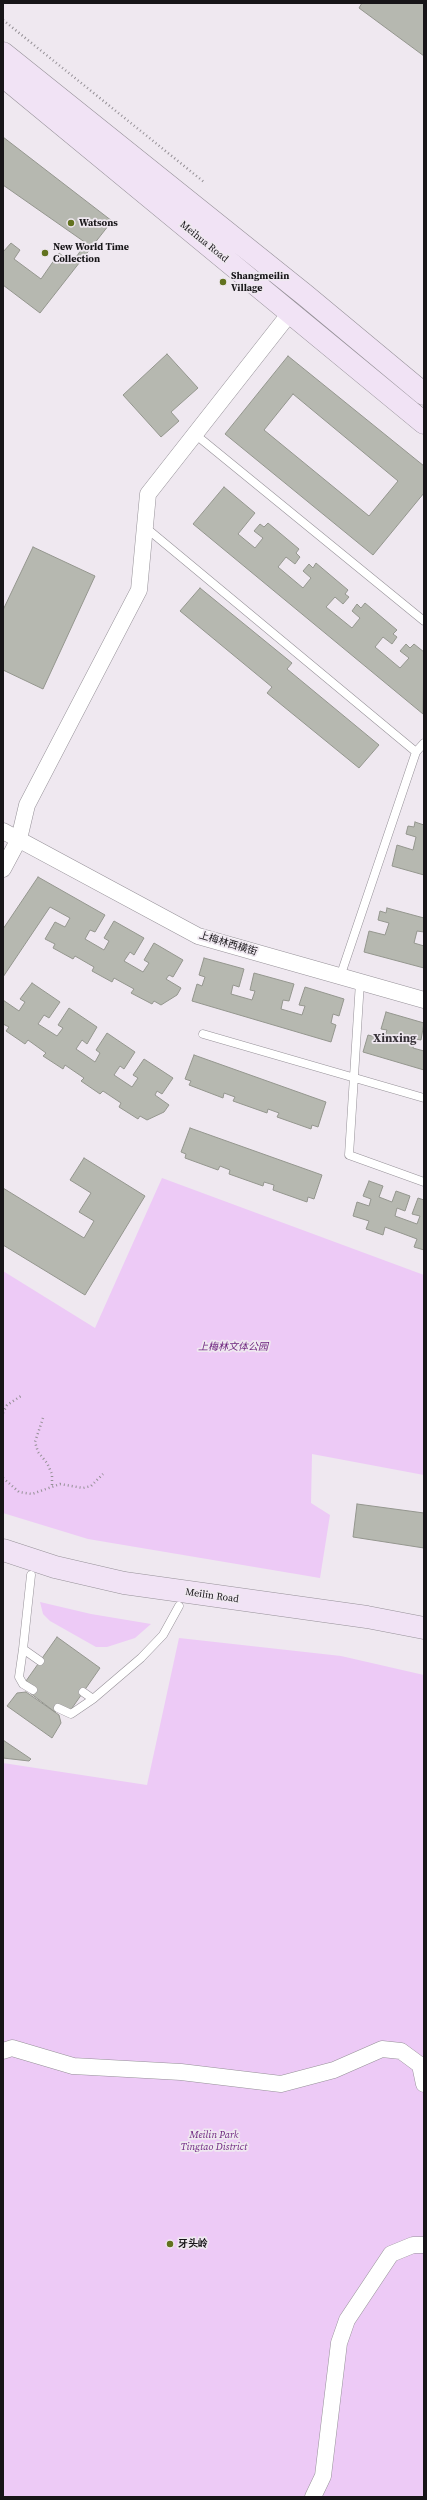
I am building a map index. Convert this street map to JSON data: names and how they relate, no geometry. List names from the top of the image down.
{
  "streets": {
    "main road": ["Meihua Road", "Meilin Road"],
    "street": ["上梅林西横街"]
  },
  "districts": ["Xinxing"],
  "parks": ["上梅林文体公园", "Meilin Park Tingtao District"],
  "places": [
    "Watsons",
    "New World Time Collection",
    "Shangmeilin Village",
    "牙头岭"
  ]
}
